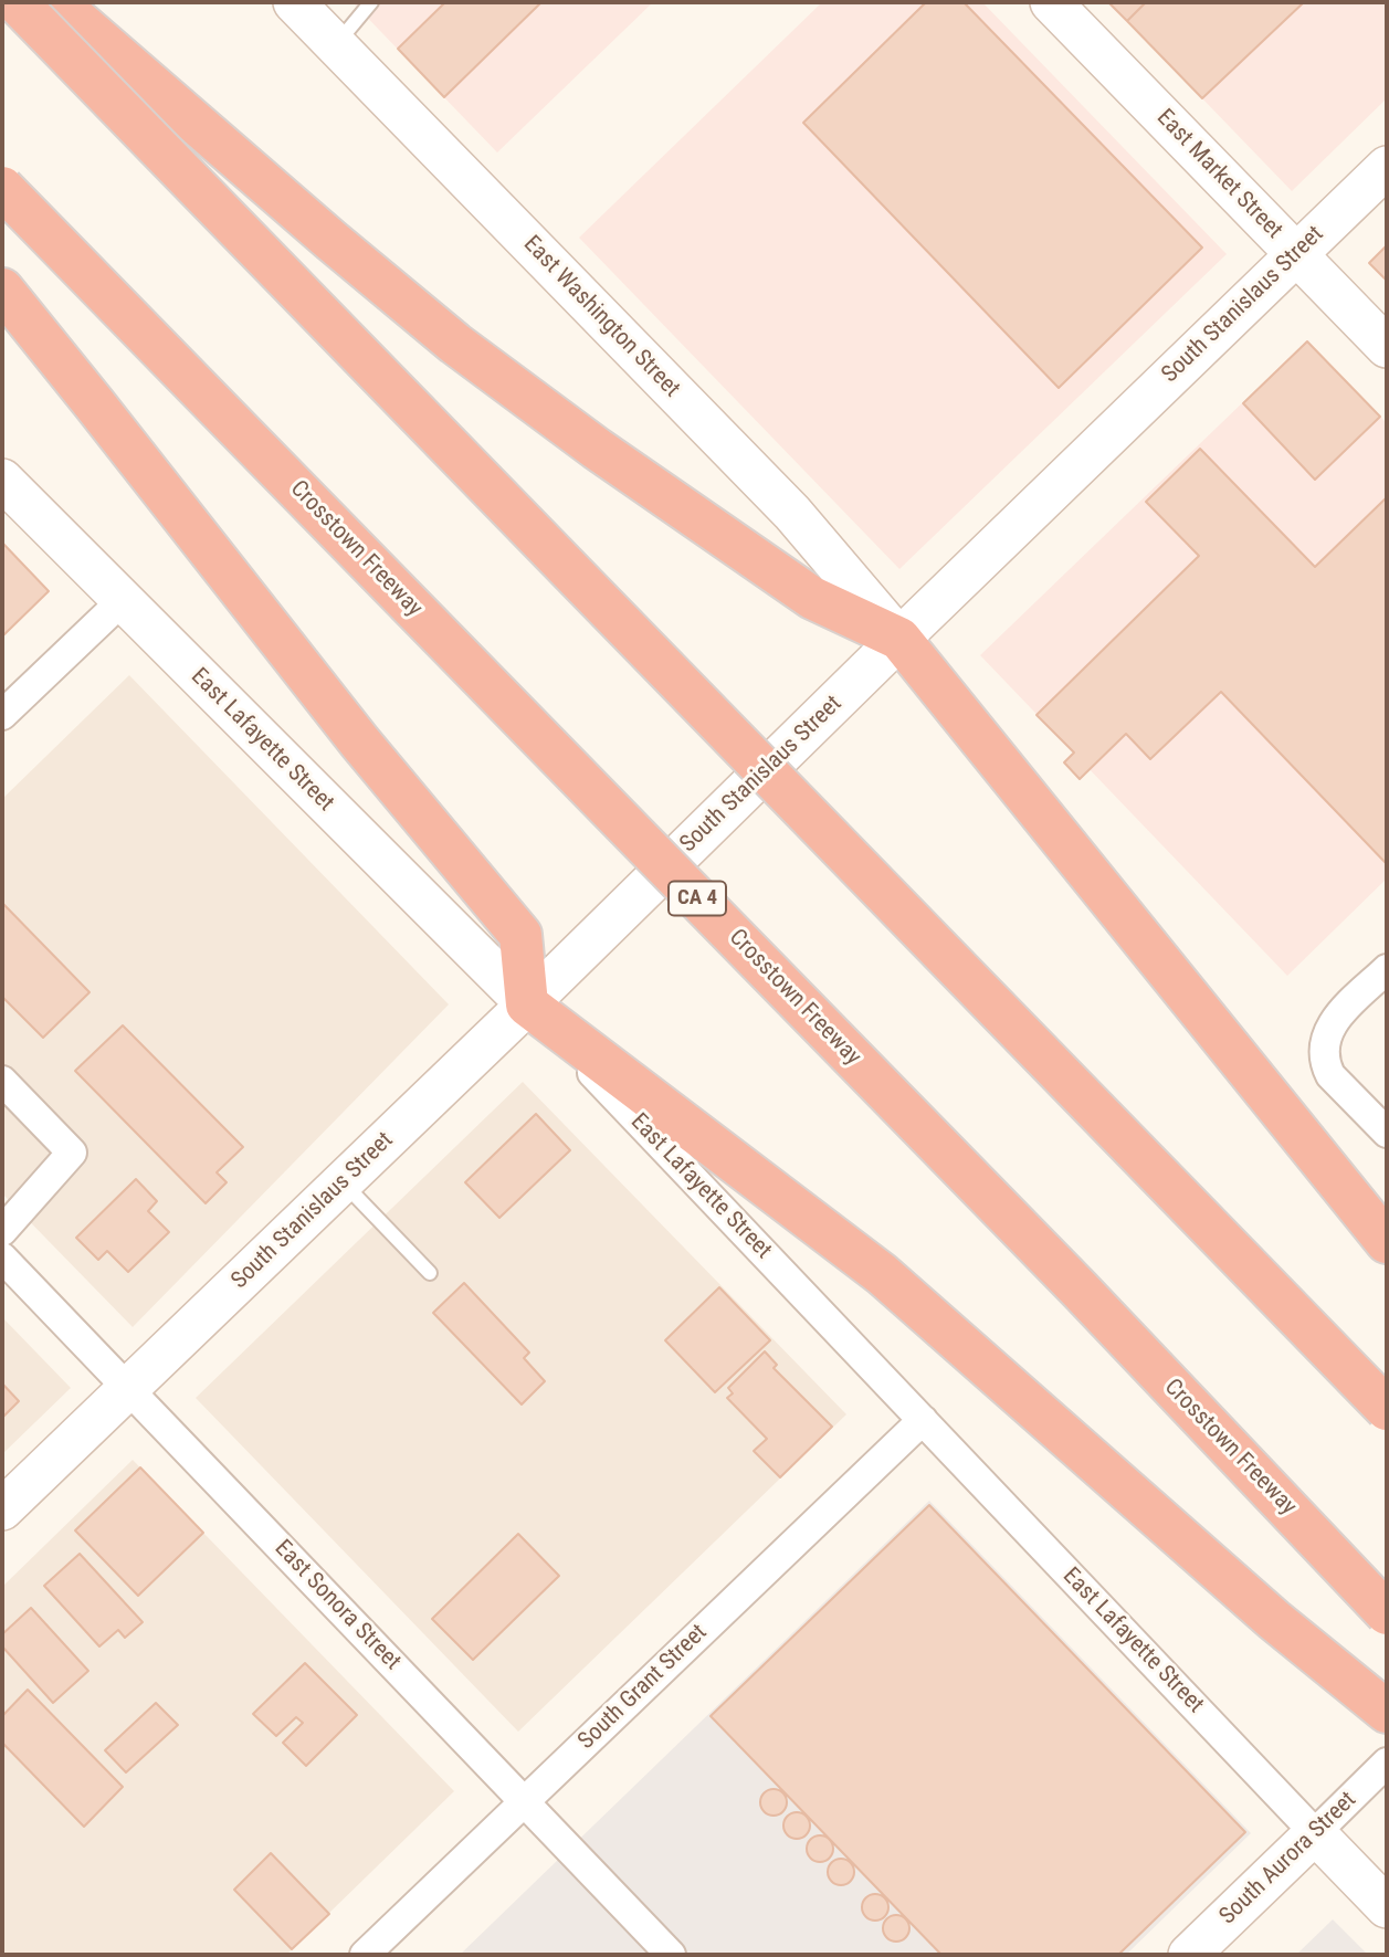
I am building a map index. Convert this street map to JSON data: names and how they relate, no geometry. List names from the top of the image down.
{
  "streets": {
    "highway": ["Crosstown Freeway", "CA 4"],
    "street": [
      "East Market Street",
      "South Stanislaus Street",
      "East Washington Street",
      "East Lafayette Street",
      "East Sonora Street",
      "South Grant Street",
      "South Aurora Street"
    ]
  },
  "crossings": [
    ["East Market Street", "South Stanislaus Street"],
    ["South Stanislaus Street", "East Washington Street"],
    ["South Stanislaus Street", "East Lafayette Street"],
    ["South Stanislaus Street", "East Sonora Street"],
    ["East Lafayette Street", "South Grant Street"],
    ["East Lafayette Street", "South Aurora Street"],
    ["East Sonora Street", "South Grant Street"]
  ]
}
